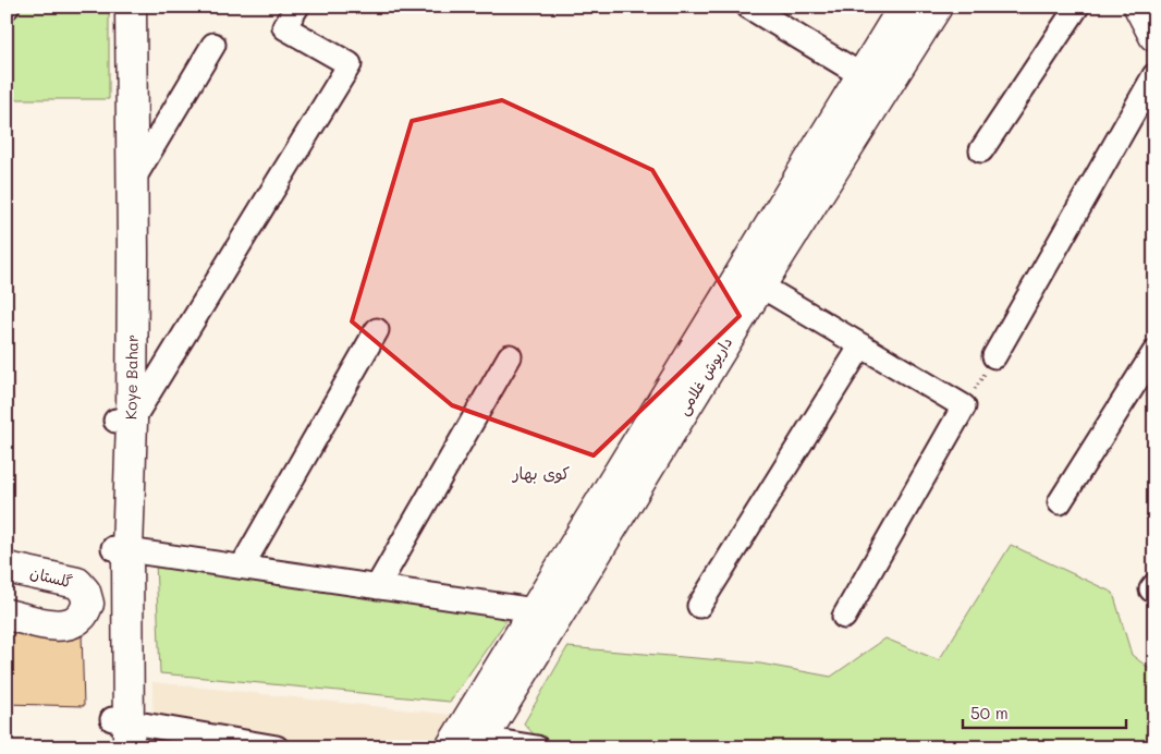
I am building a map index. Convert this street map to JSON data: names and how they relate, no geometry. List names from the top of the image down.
{
  "streets": {
    "street": ["داریوش غلامی", "Koye Bahar", "گلستان"]
  },
  "districts": ["کوی بهار"],
  "scale_bar": "50 m"
}
